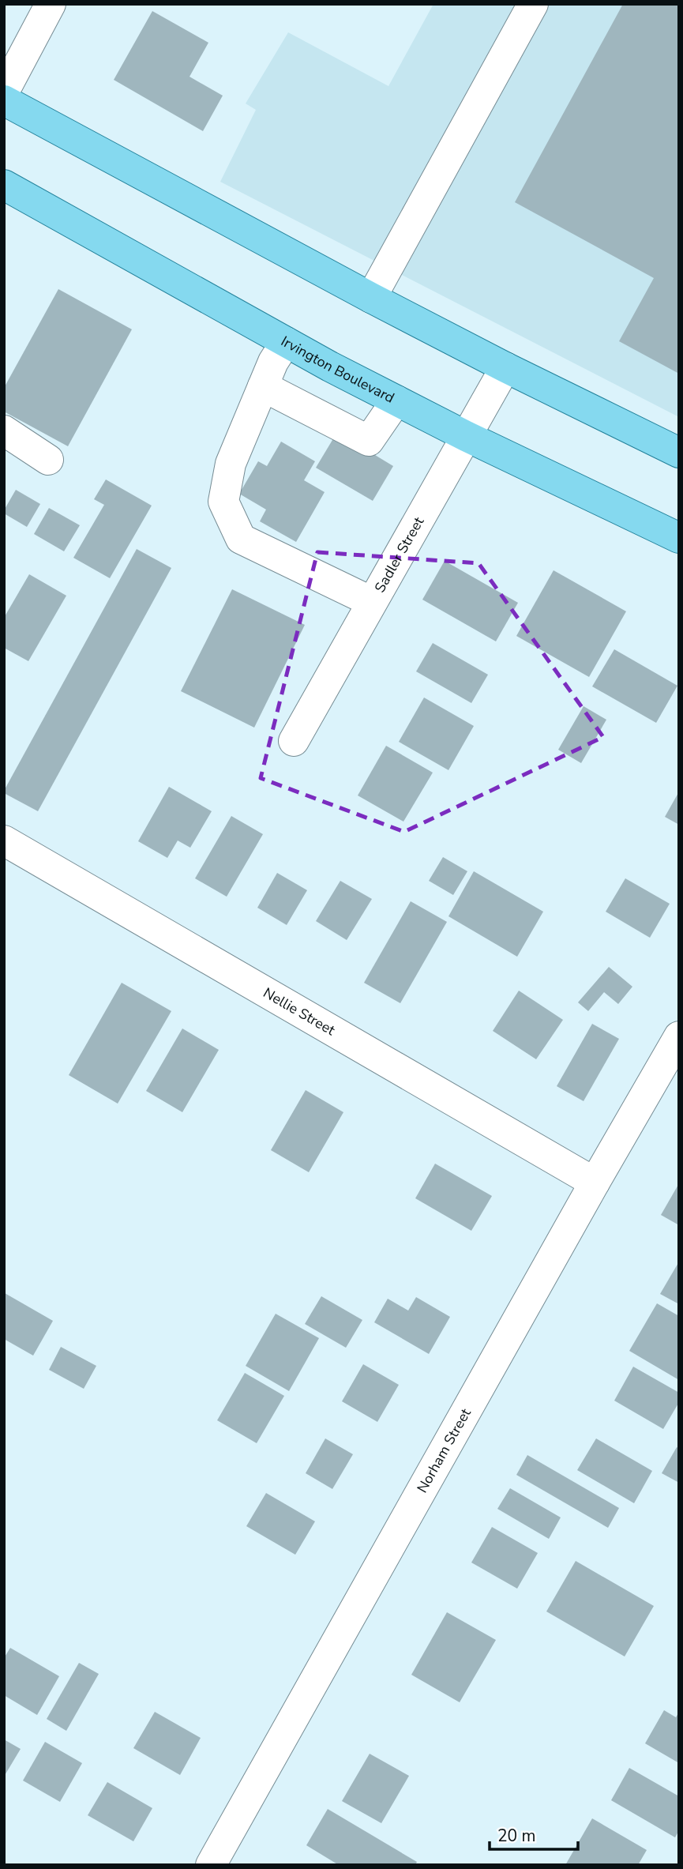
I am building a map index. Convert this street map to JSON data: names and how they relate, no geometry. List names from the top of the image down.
{
  "streets": {
    "main road": ["Irvington Boulevard"],
    "street": ["Sadler Street", "Nellie Street", "Norham Street"]
  },
  "crossings": [
    ["Irvington Boulevard", "Sadler Street"],
    ["Nellie Street", "Norham Street"]
  ],
  "scale_bar": "20 m"
}
